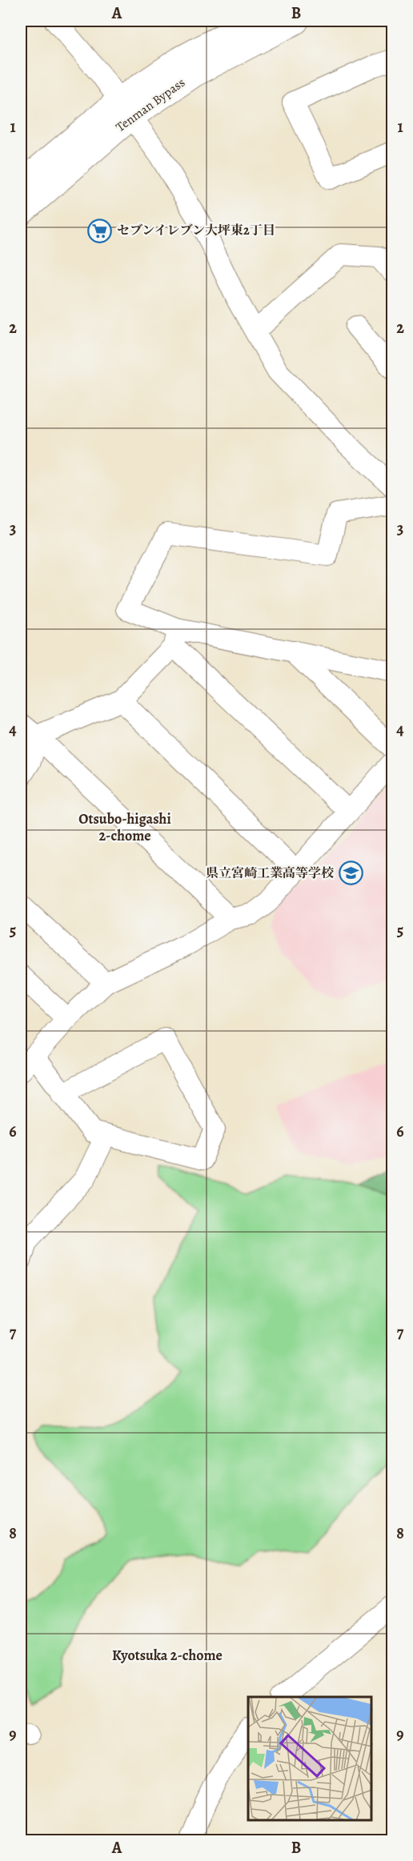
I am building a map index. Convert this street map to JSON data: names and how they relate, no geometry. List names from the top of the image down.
{
  "streets": {
    "highway": ["Tenman Bypass"]
  },
  "districts": ["Otsubo-higashi 2-chome", "Kyotsuka 2-chome"],
  "places": {
    "supermarket": ["セブンイレブン大坪東2丁目"],
    "school or university": ["県立宮崎工業高等学校"]
  },
  "grid": {
    "columns": ["A", "B"],
    "rows": [
      "1",
      "2",
      "3",
      "4",
      "5",
      "6",
      "7",
      "8",
      "9"
    ]
  }
}
